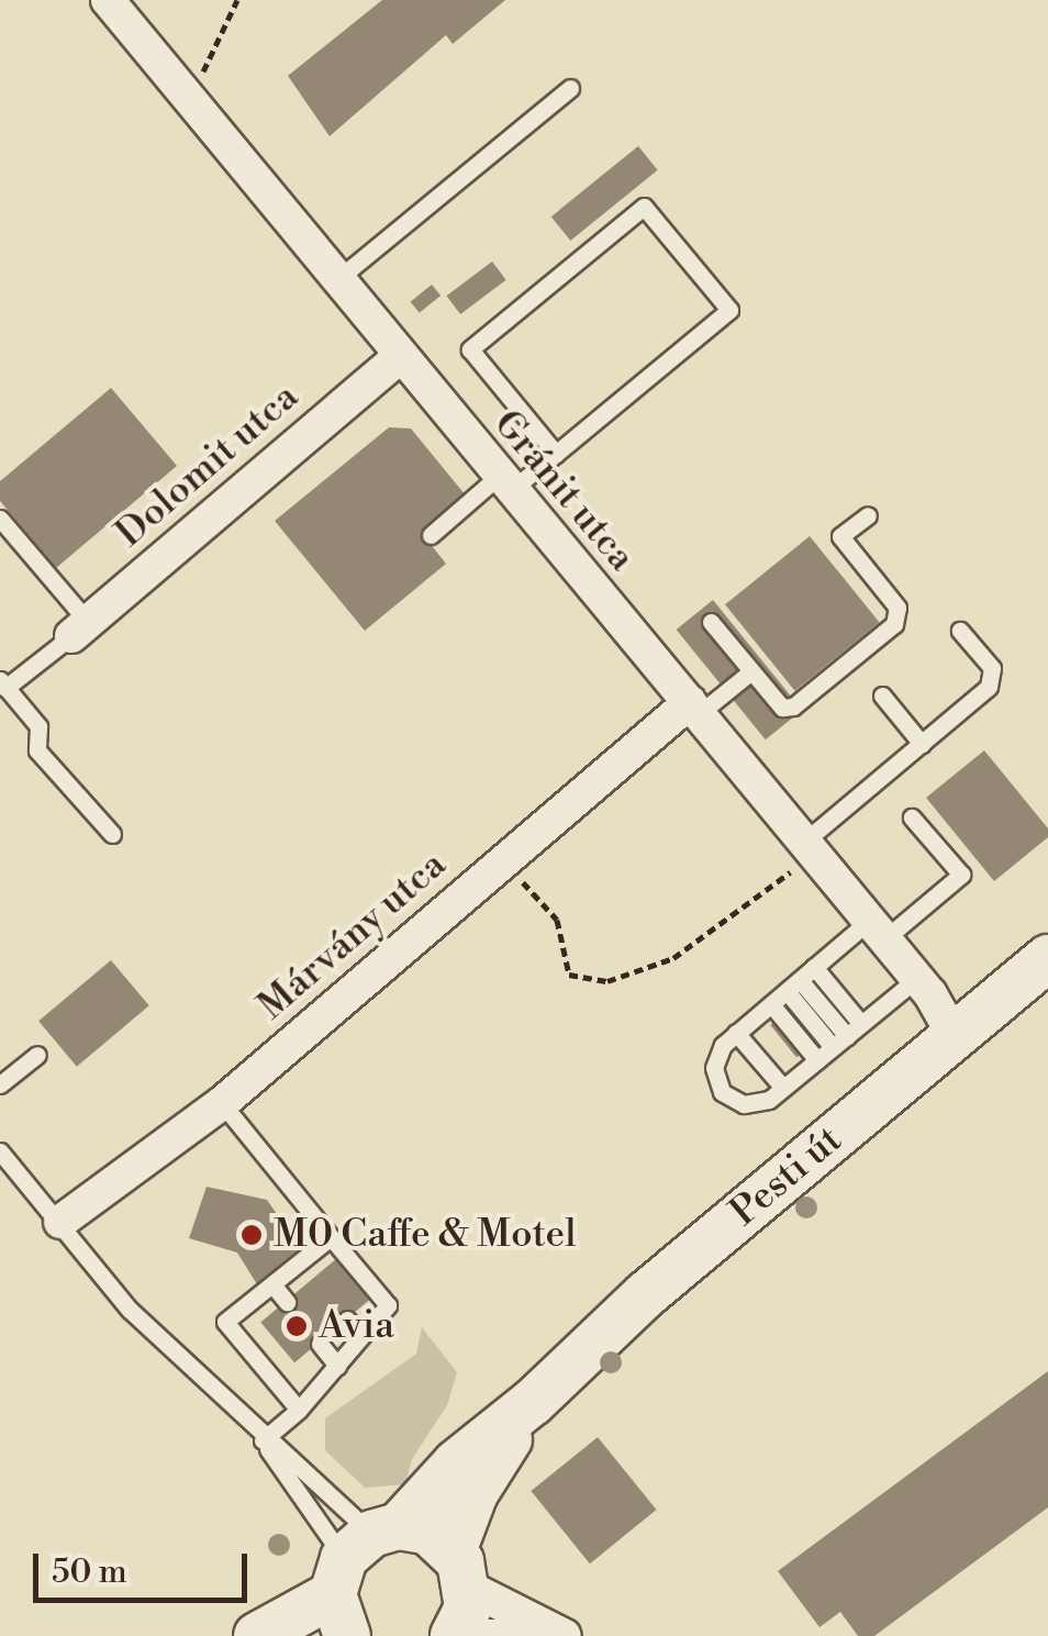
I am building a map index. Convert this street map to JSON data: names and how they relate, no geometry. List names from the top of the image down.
{
  "streets": {
    "main road": ["Pesti út"],
    "street": ["Dolomit utca", "Gránit utca", "Márvány utca"]
  },
  "crossings": [
    ["Dolomit utca", "Gránit utca"],
    ["Gránit utca", "Márvány utca"],
    ["Gránit utca", "Pesti út"]
  ],
  "places": ["M0 Caffe & Motel", "Avia"],
  "scale_bar": "50 m"
}
